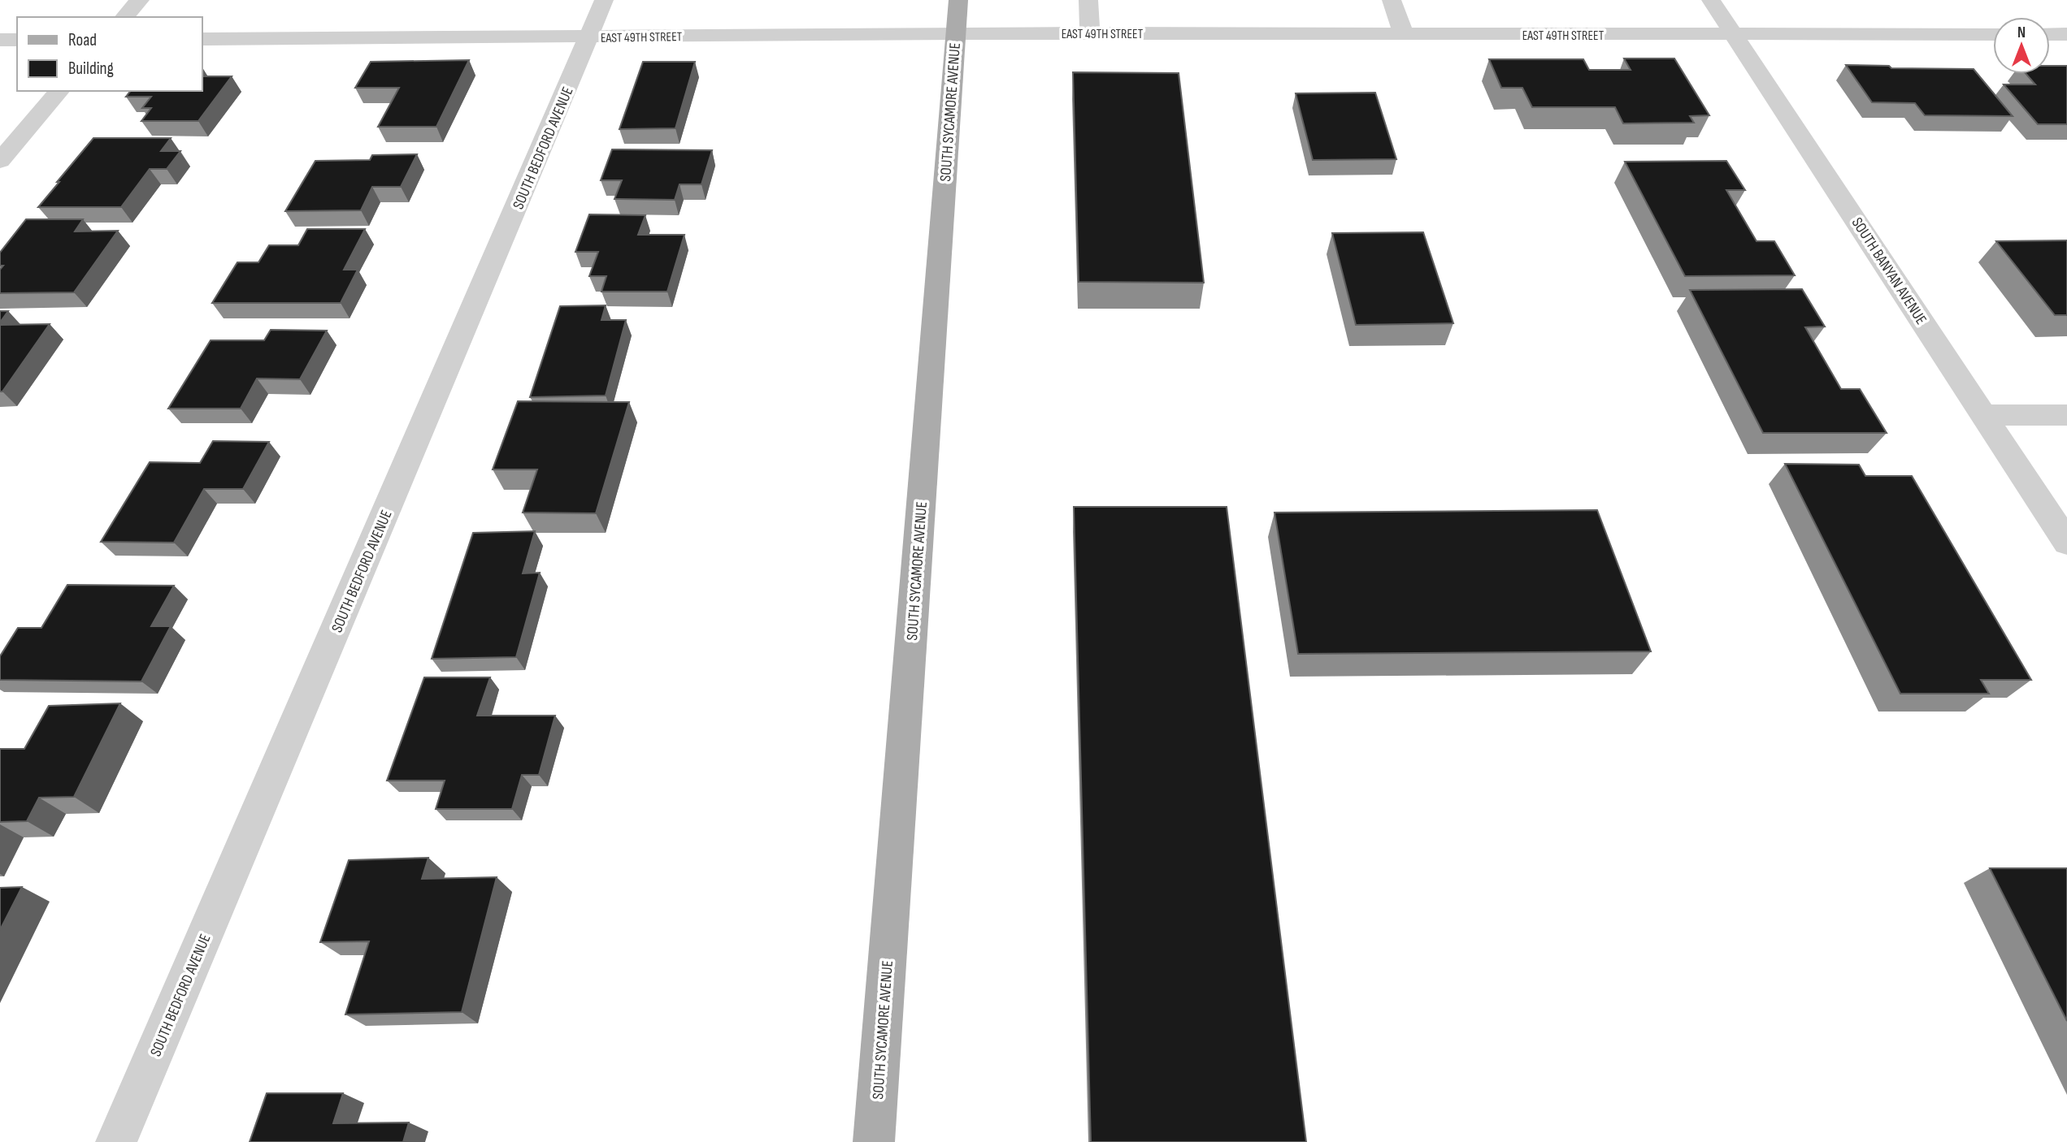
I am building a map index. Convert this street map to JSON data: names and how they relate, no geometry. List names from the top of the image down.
{
  "streets": {
    "main road": ["SOUTH SYCAMORE AVENUE"],
    "street": ["EAST 49TH STREET", "SOUTH BEDFORD AVENUE", "SOUTH BANYAN AVENUE"]
  },
  "crossings": [
    ["EAST 49TH STREET", "SOUTH SYCAMORE AVENUE"],
    ["EAST 49TH STREET", "SOUTH BEDFORD AVENUE"],
    ["EAST 49TH STREET", "SOUTH BANYAN AVENUE"]
  ],
  "legend": ["Road", "Building"],
  "north": "top"
}
